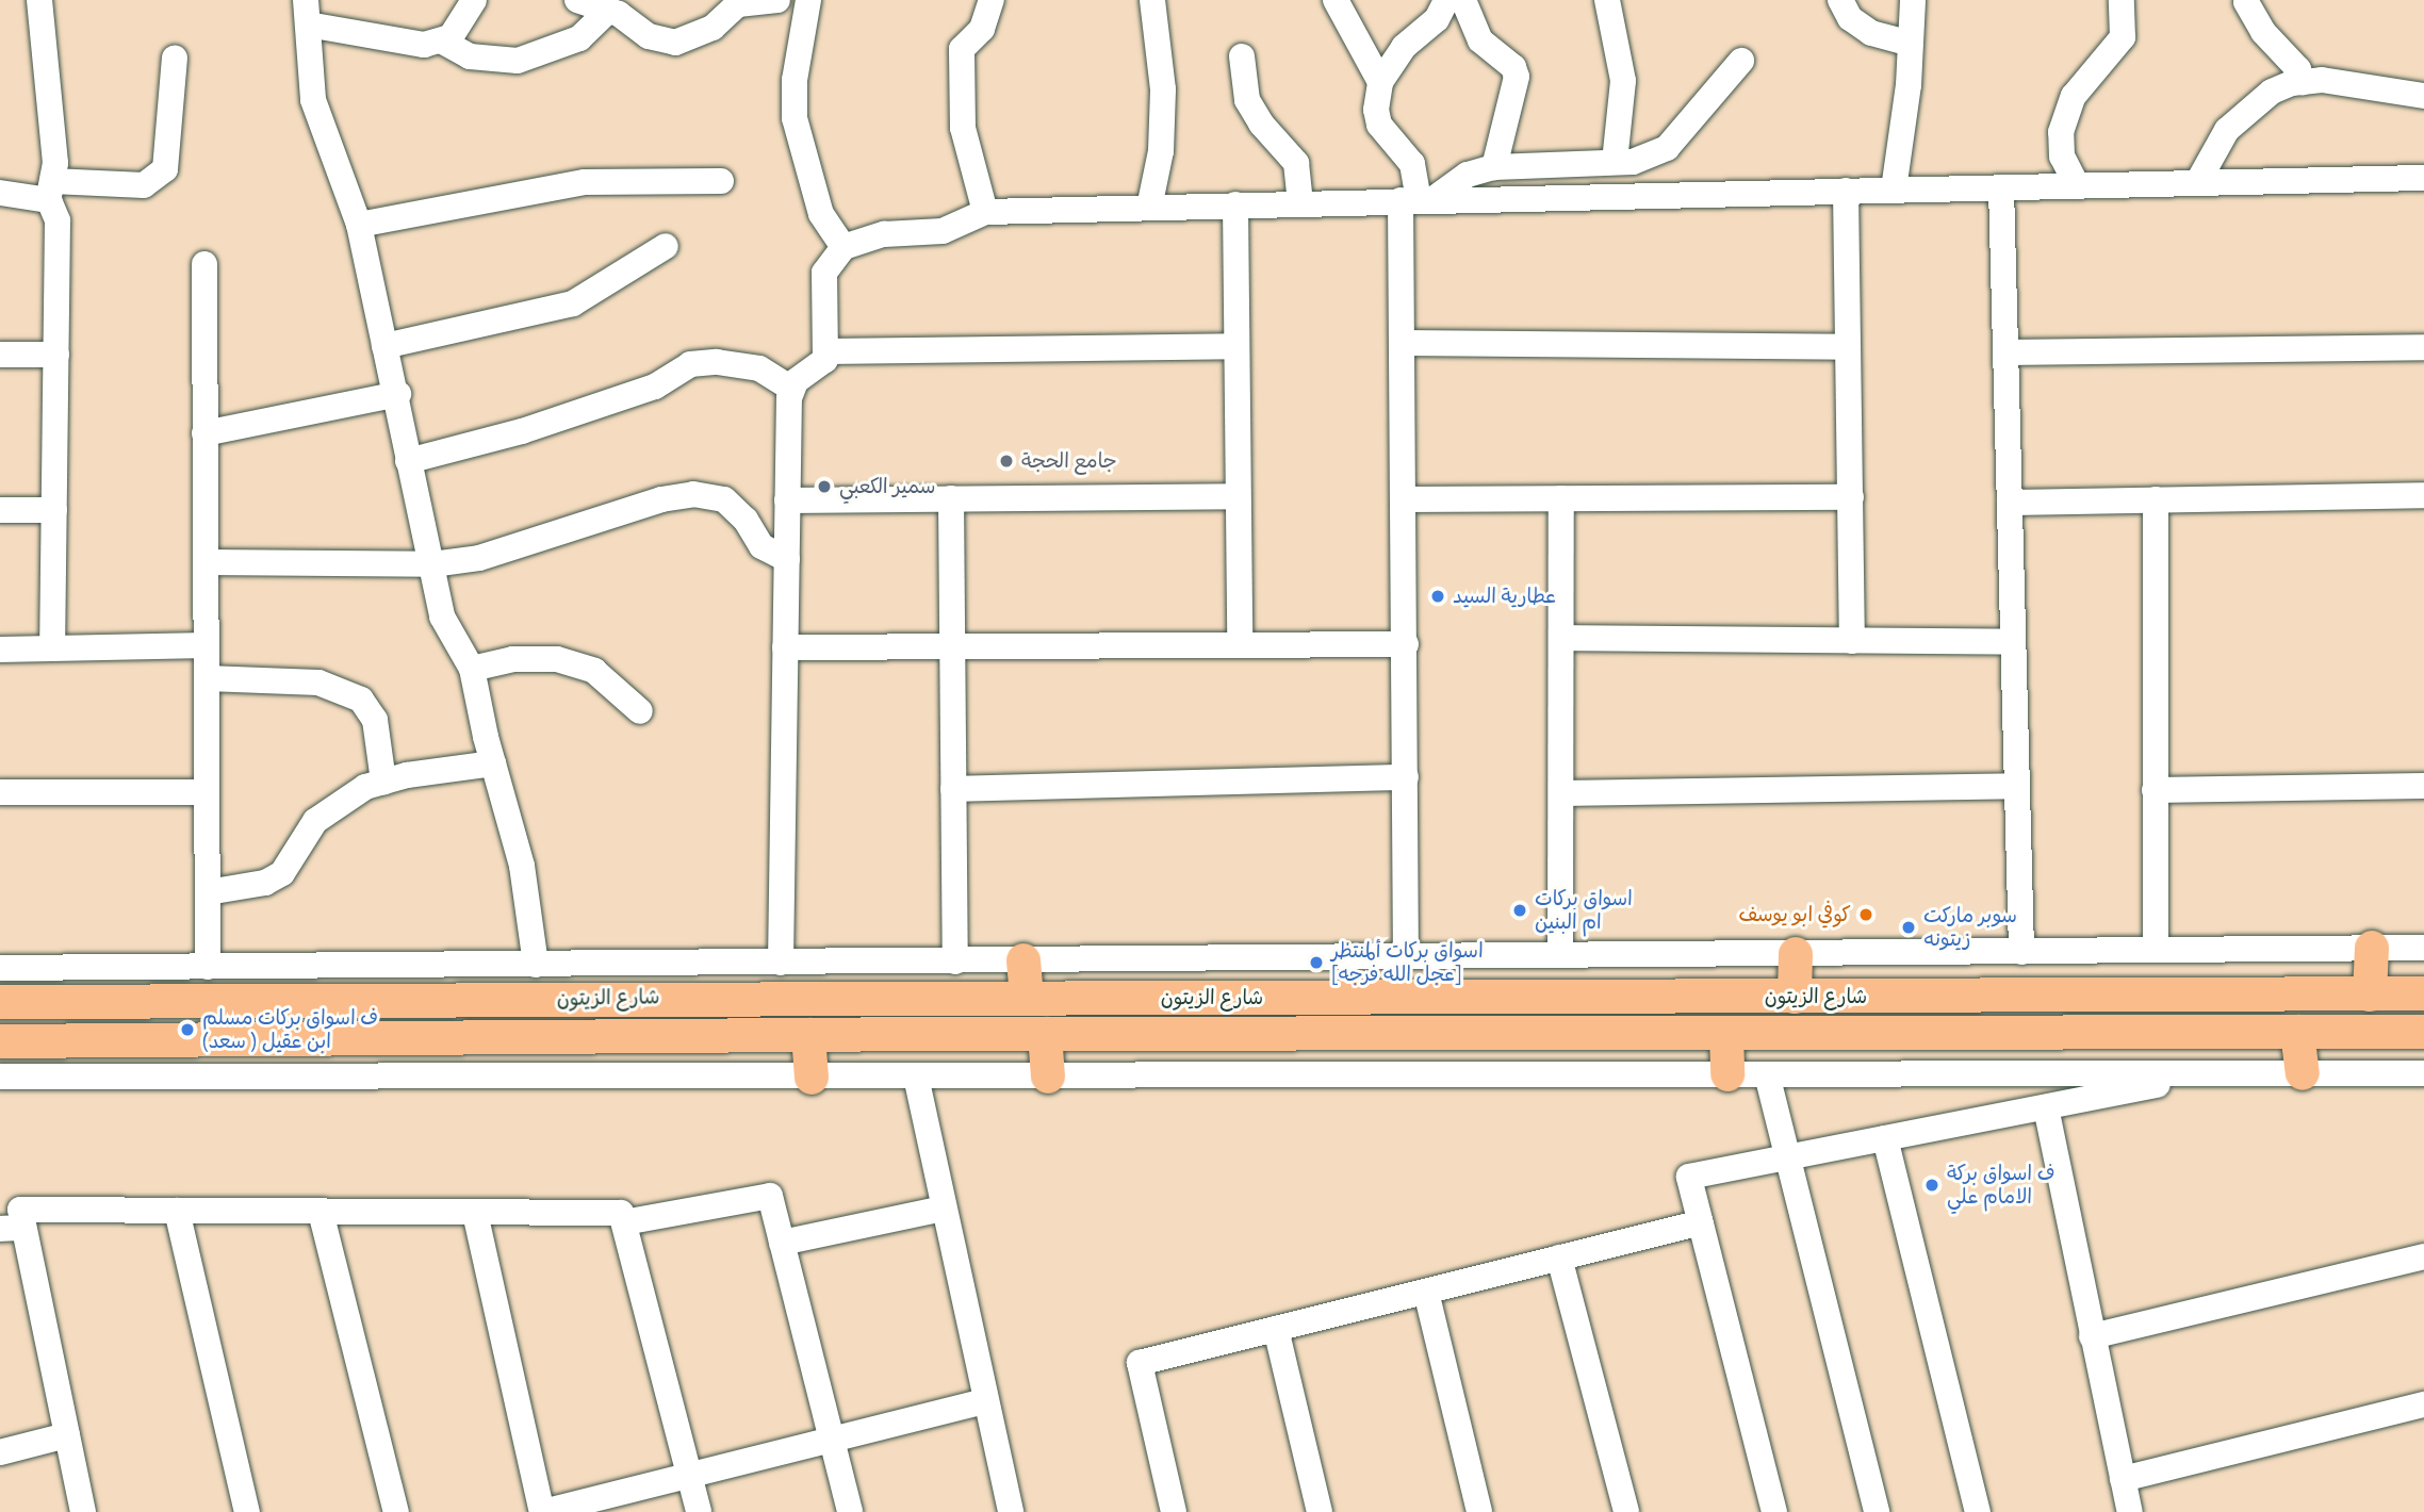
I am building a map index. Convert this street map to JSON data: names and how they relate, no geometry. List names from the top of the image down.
{
  "streets": {
    "main road": ["شارع الزيتون"]
  },
  "places": [
    "جامع الحجة",
    "سمير الكعبي",
    "عطارية السيد",
    "اسواق بركات ام البنين",
    "كوفي ابو يوسف",
    "سوبر ماركت زيتونه",
    "اسواق بركات ألمنتظر [عجل الله فرجه]",
    "ف اسواق بركات مسلم ابن عقيل ( سعد)",
    "ف اسواق بركة الامام علي"
  ]
}
